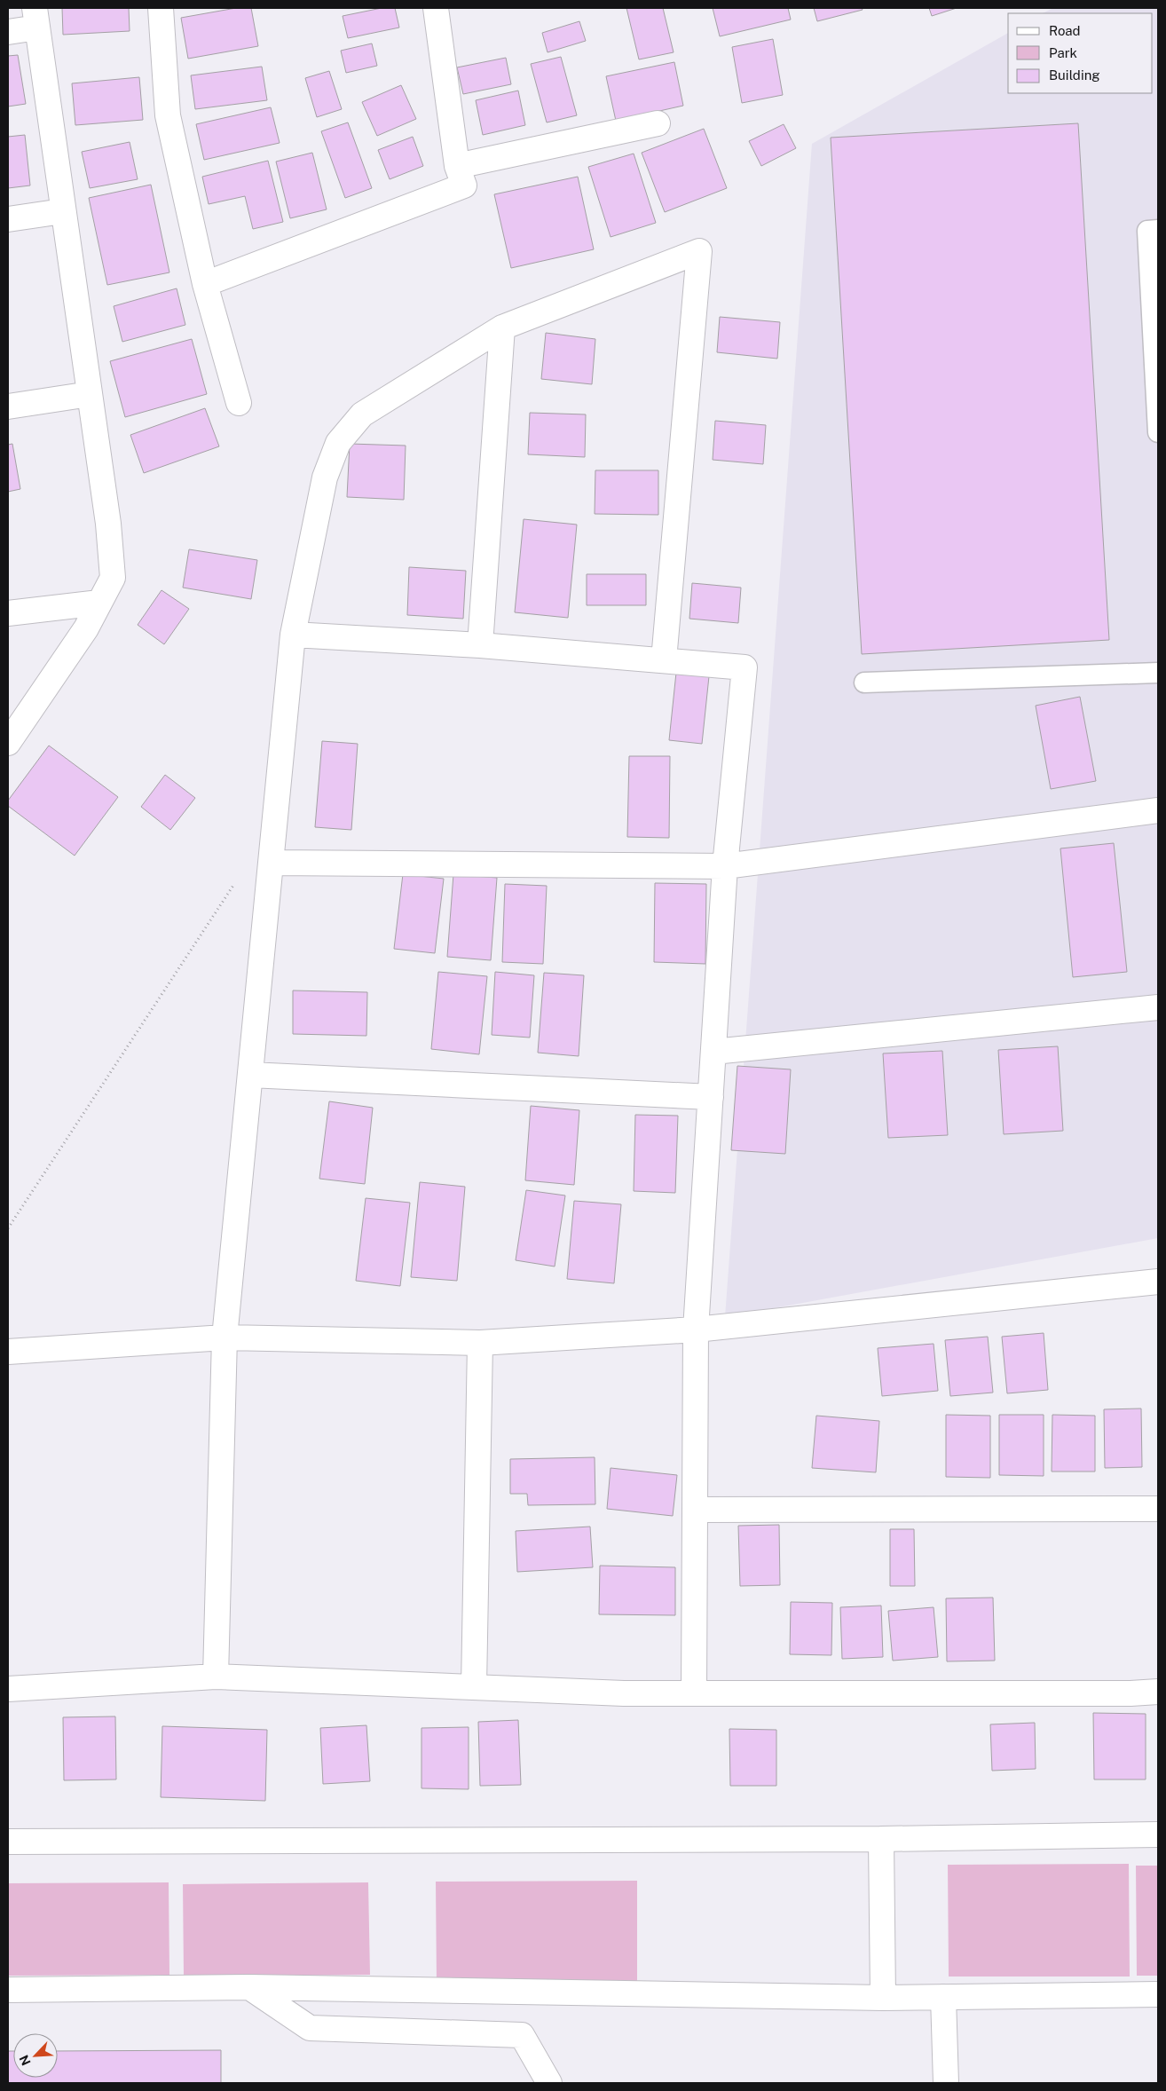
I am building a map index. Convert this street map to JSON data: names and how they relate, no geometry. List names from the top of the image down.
{
  "legend": ["Road", "Park", "Building"],
  "north": "bottom left"
}
